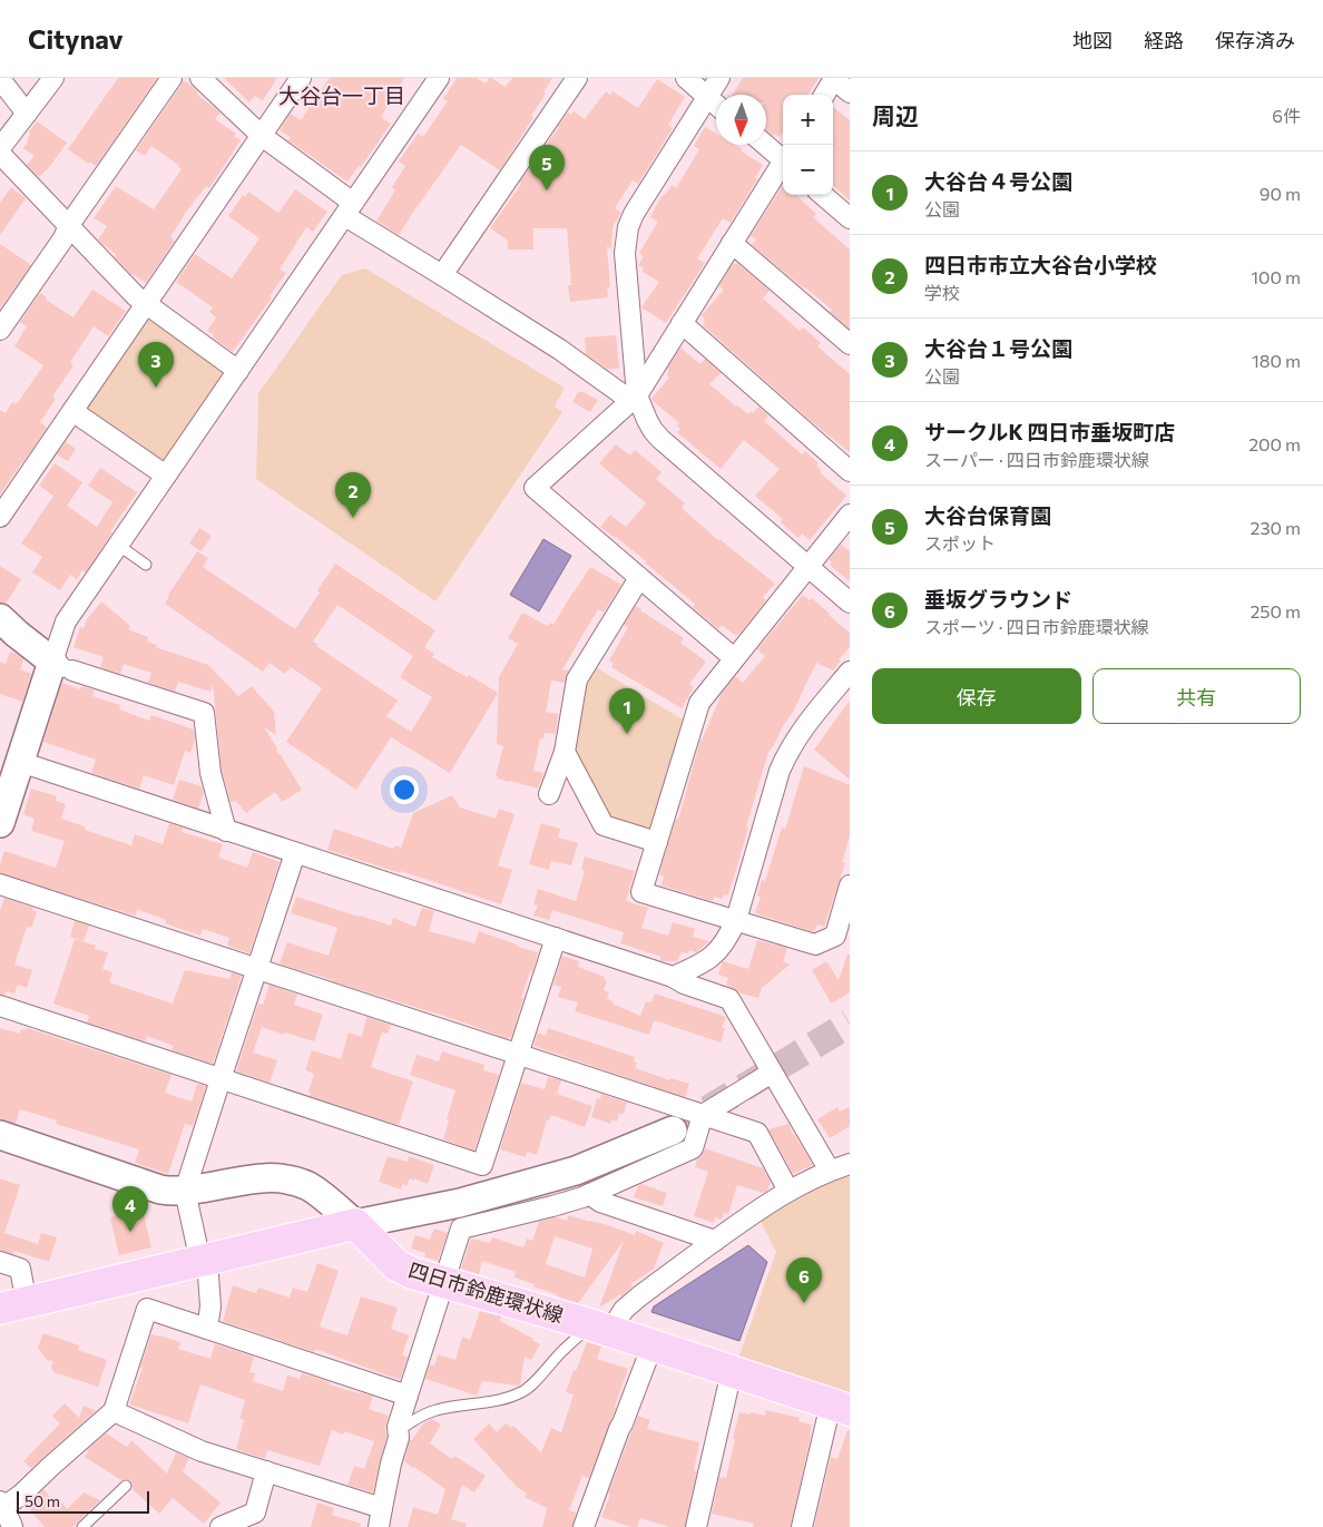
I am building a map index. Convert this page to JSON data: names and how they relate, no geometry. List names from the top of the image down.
{
  "streets": {
    "main road": ["四日市鈴鹿環状線"]
  },
  "districts": ["大谷台一丁目"],
  "scale_bar": "50 m",
  "north": "bottom",
  "page": {
    "header": "Citynav",
    "nav": ["地図", "経路", "保存済み"],
    "heading": ["周辺", "6件"],
    "map_buttons": ["+", "−"],
    "pins": [
      "5",
      "3",
      "2",
      "1",
      "4",
      "6"
    ],
    "list": [
      {
        "mark": "1",
        "name": "大谷台４号公園",
        "note": "公園",
        "value": "90 m"
      },
      {
        "mark": "2",
        "name": "四日市市立大谷台小学校",
        "note": "学校",
        "value": "100 m"
      },
      {
        "mark": "3",
        "name": "大谷台１号公園",
        "note": "公園",
        "value": "180 m"
      },
      {
        "mark": "4",
        "name": "サークルK 四日市垂坂町店",
        "note": "スーパー · 四日市鈴鹿環状線",
        "value": "200 m"
      },
      {
        "mark": "5",
        "name": "大谷台保育園",
        "note": "スポット",
        "value": "230 m"
      },
      {
        "mark": "6",
        "name": "垂坂グラウンド",
        "note": "スポーツ · 四日市鈴鹿環状線",
        "value": "250 m"
      }
    ],
    "buttons": ["保存", "共有"],
    "scale": "50 m"
  }
}
